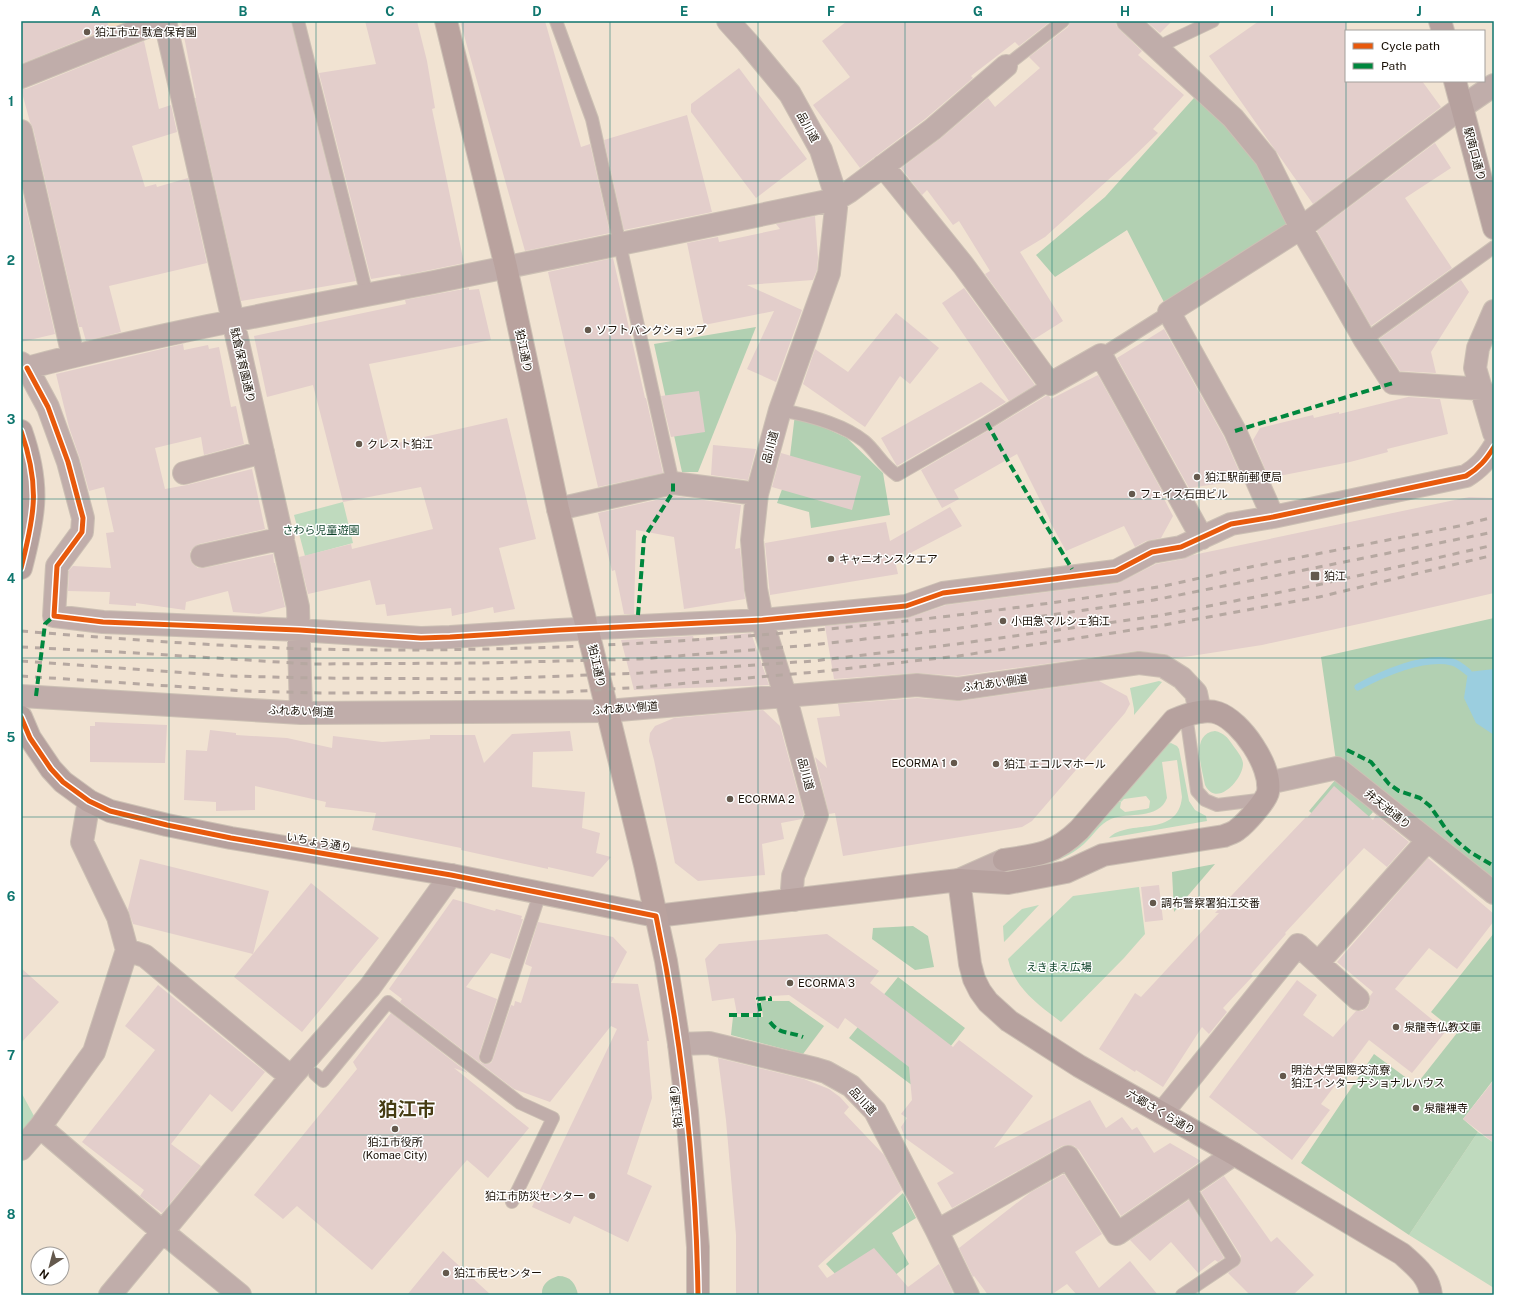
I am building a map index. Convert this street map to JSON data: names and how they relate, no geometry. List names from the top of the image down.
{
  "streets": {
    "main road": ["狛江通り"],
    "street": [
      "品川道",
      "駅南口通り",
      "駄倉保育園通り",
      "ふれあい側道",
      "弁天池通り",
      "いちょう通り",
      "六郷さくら通り"
    ]
  },
  "crossings": [
    ["品川道", "狛江通り"],
    ["品川道", "ふれあい側道"],
    ["品川道", "いちょう通り"],
    ["狛江通り", "ふれあい側道"],
    ["狛江通り", "いちょう通り"],
    ["駄倉保育園通り", "ふれあい側道"],
    ["弁天池通り", "いちょう通り"],
    ["いちょう通り", "六郷さくら通り"]
  ],
  "districts": ["狛江市"],
  "parks": ["さわら児童遊園", "えきまえ広場"],
  "places": {
    "other": [
      "狛江市立 駄倉保育園",
      "ソフトバンクショップ",
      "クレスト狛江",
      "狛江駅前郵便局",
      "フェイス石田ビル",
      "キャニオンスクエア",
      "小田急マルシェ狛江",
      "ECORMA 1",
      "狛江 エコルマホール",
      "ECORMA 2",
      "調布警察署狛江交番",
      "ECORMA 3",
      "泉龍寺仏教文庫",
      "明治大学国際交流寮 狛江インターナショナルハウス",
      "泉龍禅寺",
      "狛江市役所 (Komae City)",
      "狛江市防災センター",
      "狛江市民センター"
    ],
    "transit": ["狛江"]
  },
  "legend": ["Cycle path", "Path"],
  "north": "bottom left",
  "grid": {
    "columns": [
      "A",
      "B",
      "C",
      "D",
      "E",
      "F",
      "G",
      "H",
      "I",
      "J"
    ],
    "rows": [
      "1",
      "2",
      "3",
      "4",
      "5",
      "6",
      "7",
      "8"
    ]
  }
}
